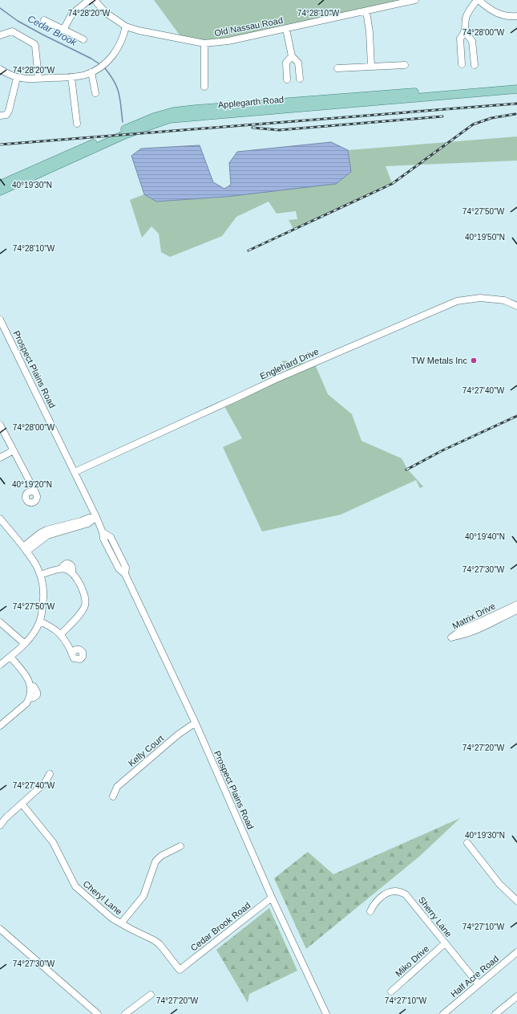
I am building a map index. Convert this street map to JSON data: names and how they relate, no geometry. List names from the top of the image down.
{
  "streets": {
    "main road": ["Applegarth Road"],
    "street": [
      "Old Nassau Road",
      "Englehard Drive",
      "Prospect Plains Road",
      "Matrix Drive",
      "Kelly Court",
      "Cheryl Lane",
      "Sherry Lane",
      "Cedar Brook Road",
      "Miko Drive",
      "Half Acre Road"
    ]
  },
  "crossings": [
    ["Englehard Drive", "Prospect Plains Road"],
    ["Prospect Plains Road", "Kelly Court"],
    ["Prospect Plains Road", "Cedar Brook Road"],
    ["Cheryl Lane", "Cedar Brook Road"],
    ["Sherry Lane", "Miko Drive"],
    ["Sherry Lane", "Half Acre Road"]
  ],
  "water": ["Cedar Brook"],
  "places": ["TW Metals Inc"],
  "coordinates": [
    "74°28'20\"W",
    "74°28'10\"W",
    "74°28'00\"W",
    "40°19'30\"N",
    "74°27'50\"W",
    "40°19'50\"N",
    "74°27'40\"W",
    "40°19'20\"N",
    "40°19'40\"N",
    "74°27'30\"W",
    "74°27'20\"W",
    "74°27'10\"W"
  ]
}
